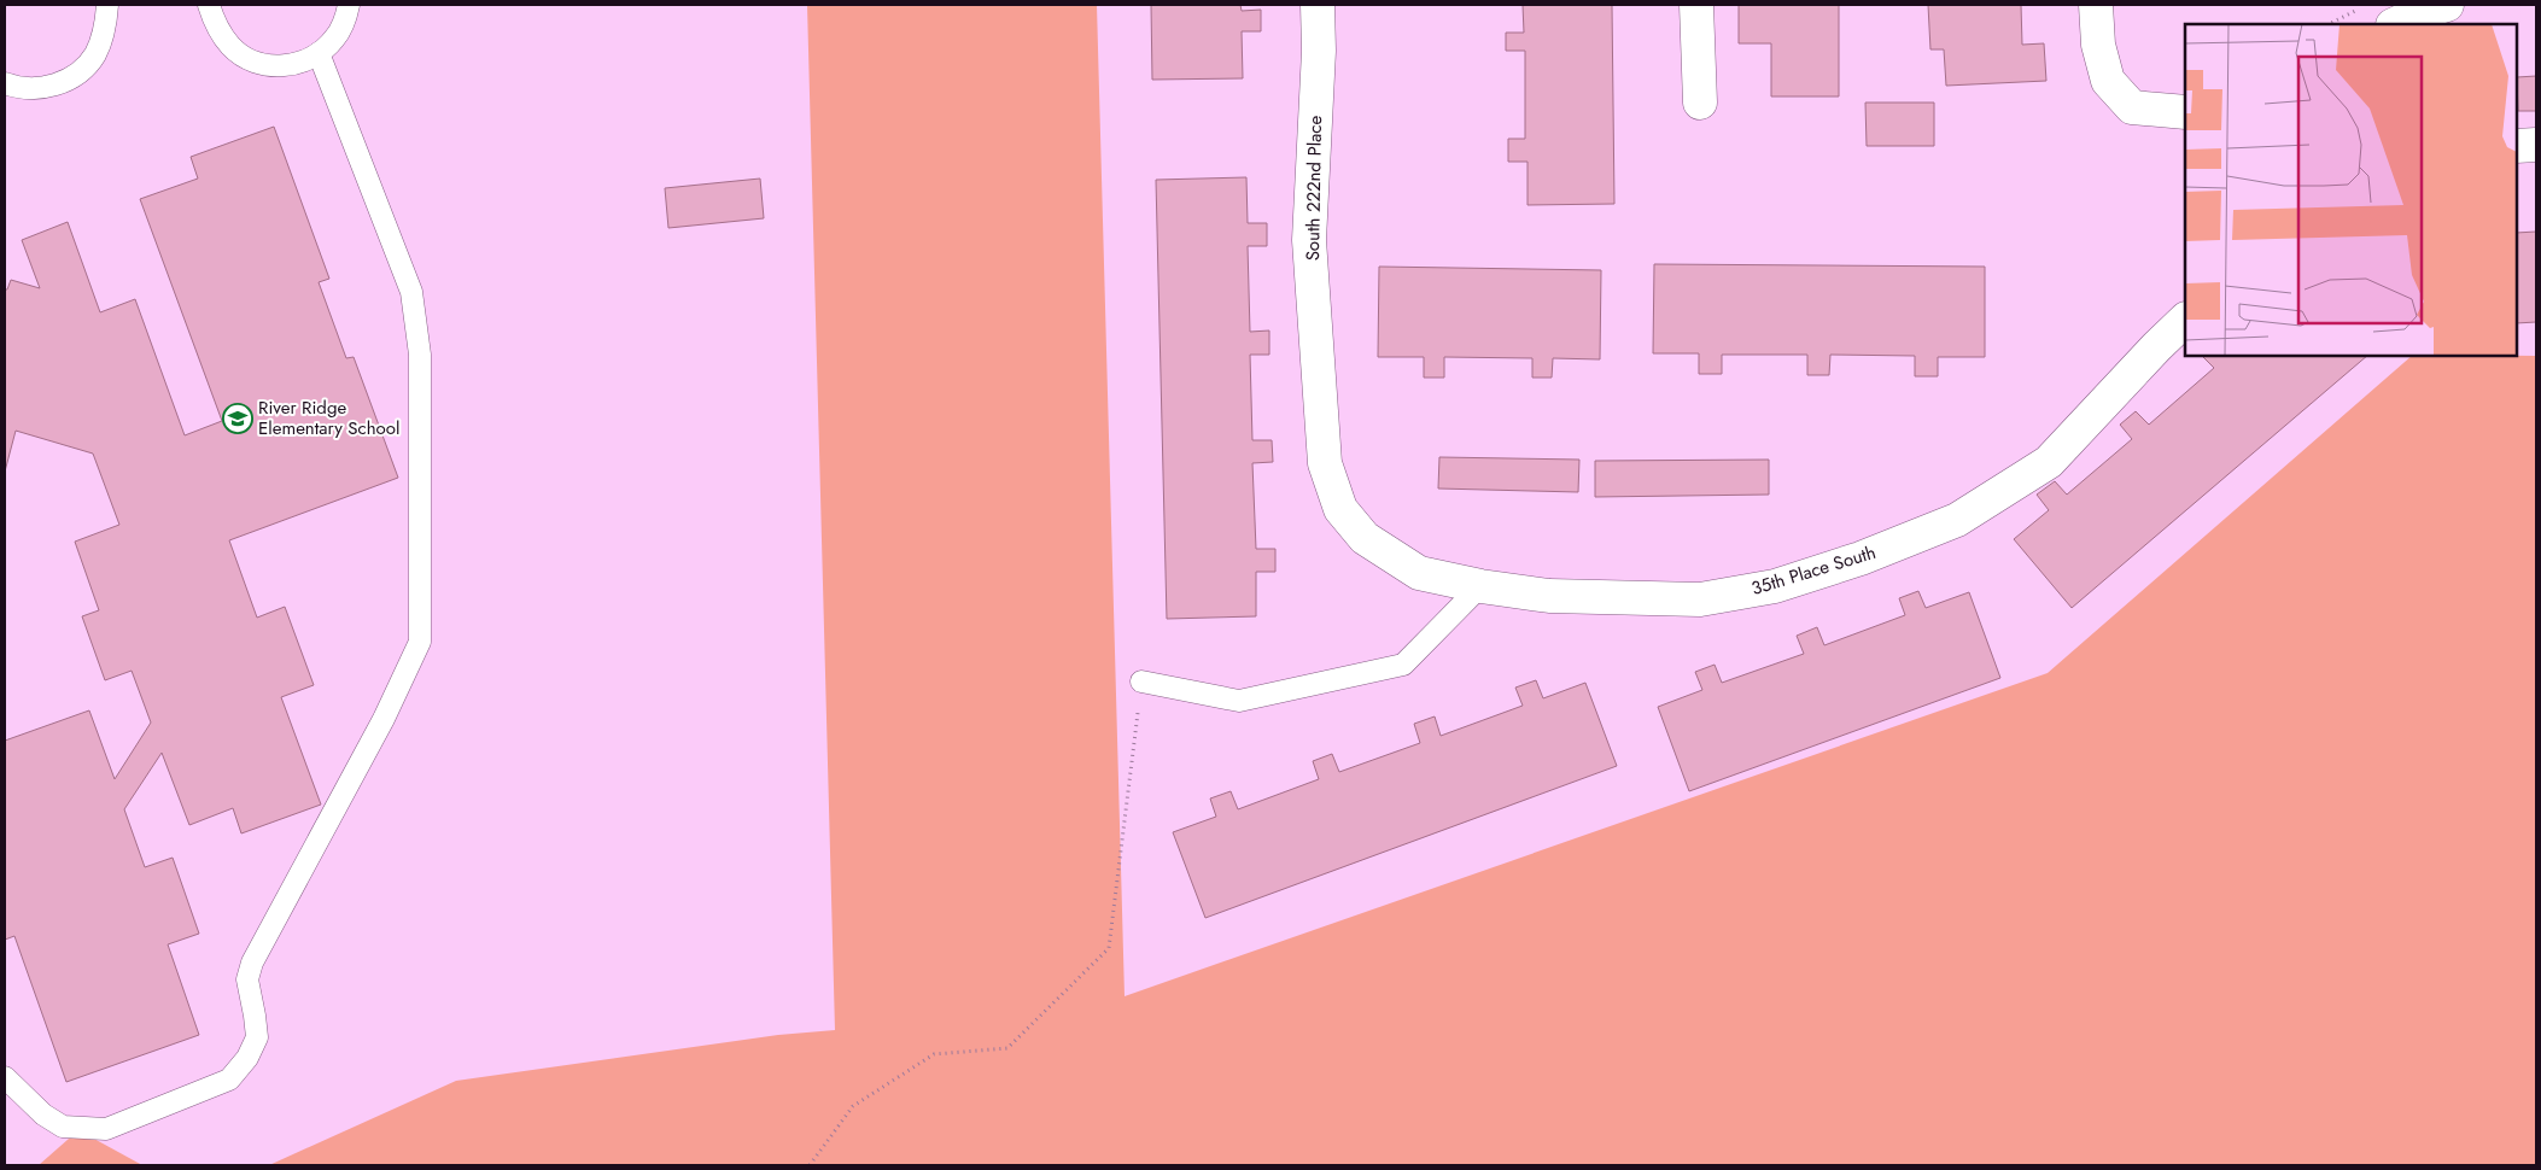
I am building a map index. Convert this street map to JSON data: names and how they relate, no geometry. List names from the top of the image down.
{
  "streets": {
    "street": ["South 222nd Place", "35th Place South"]
  },
  "crossings": [
    ["South 222nd Place", "35th Place South"]
  ],
  "places": {
    "school or university": ["River Ridge Elementary School"]
  }
}
